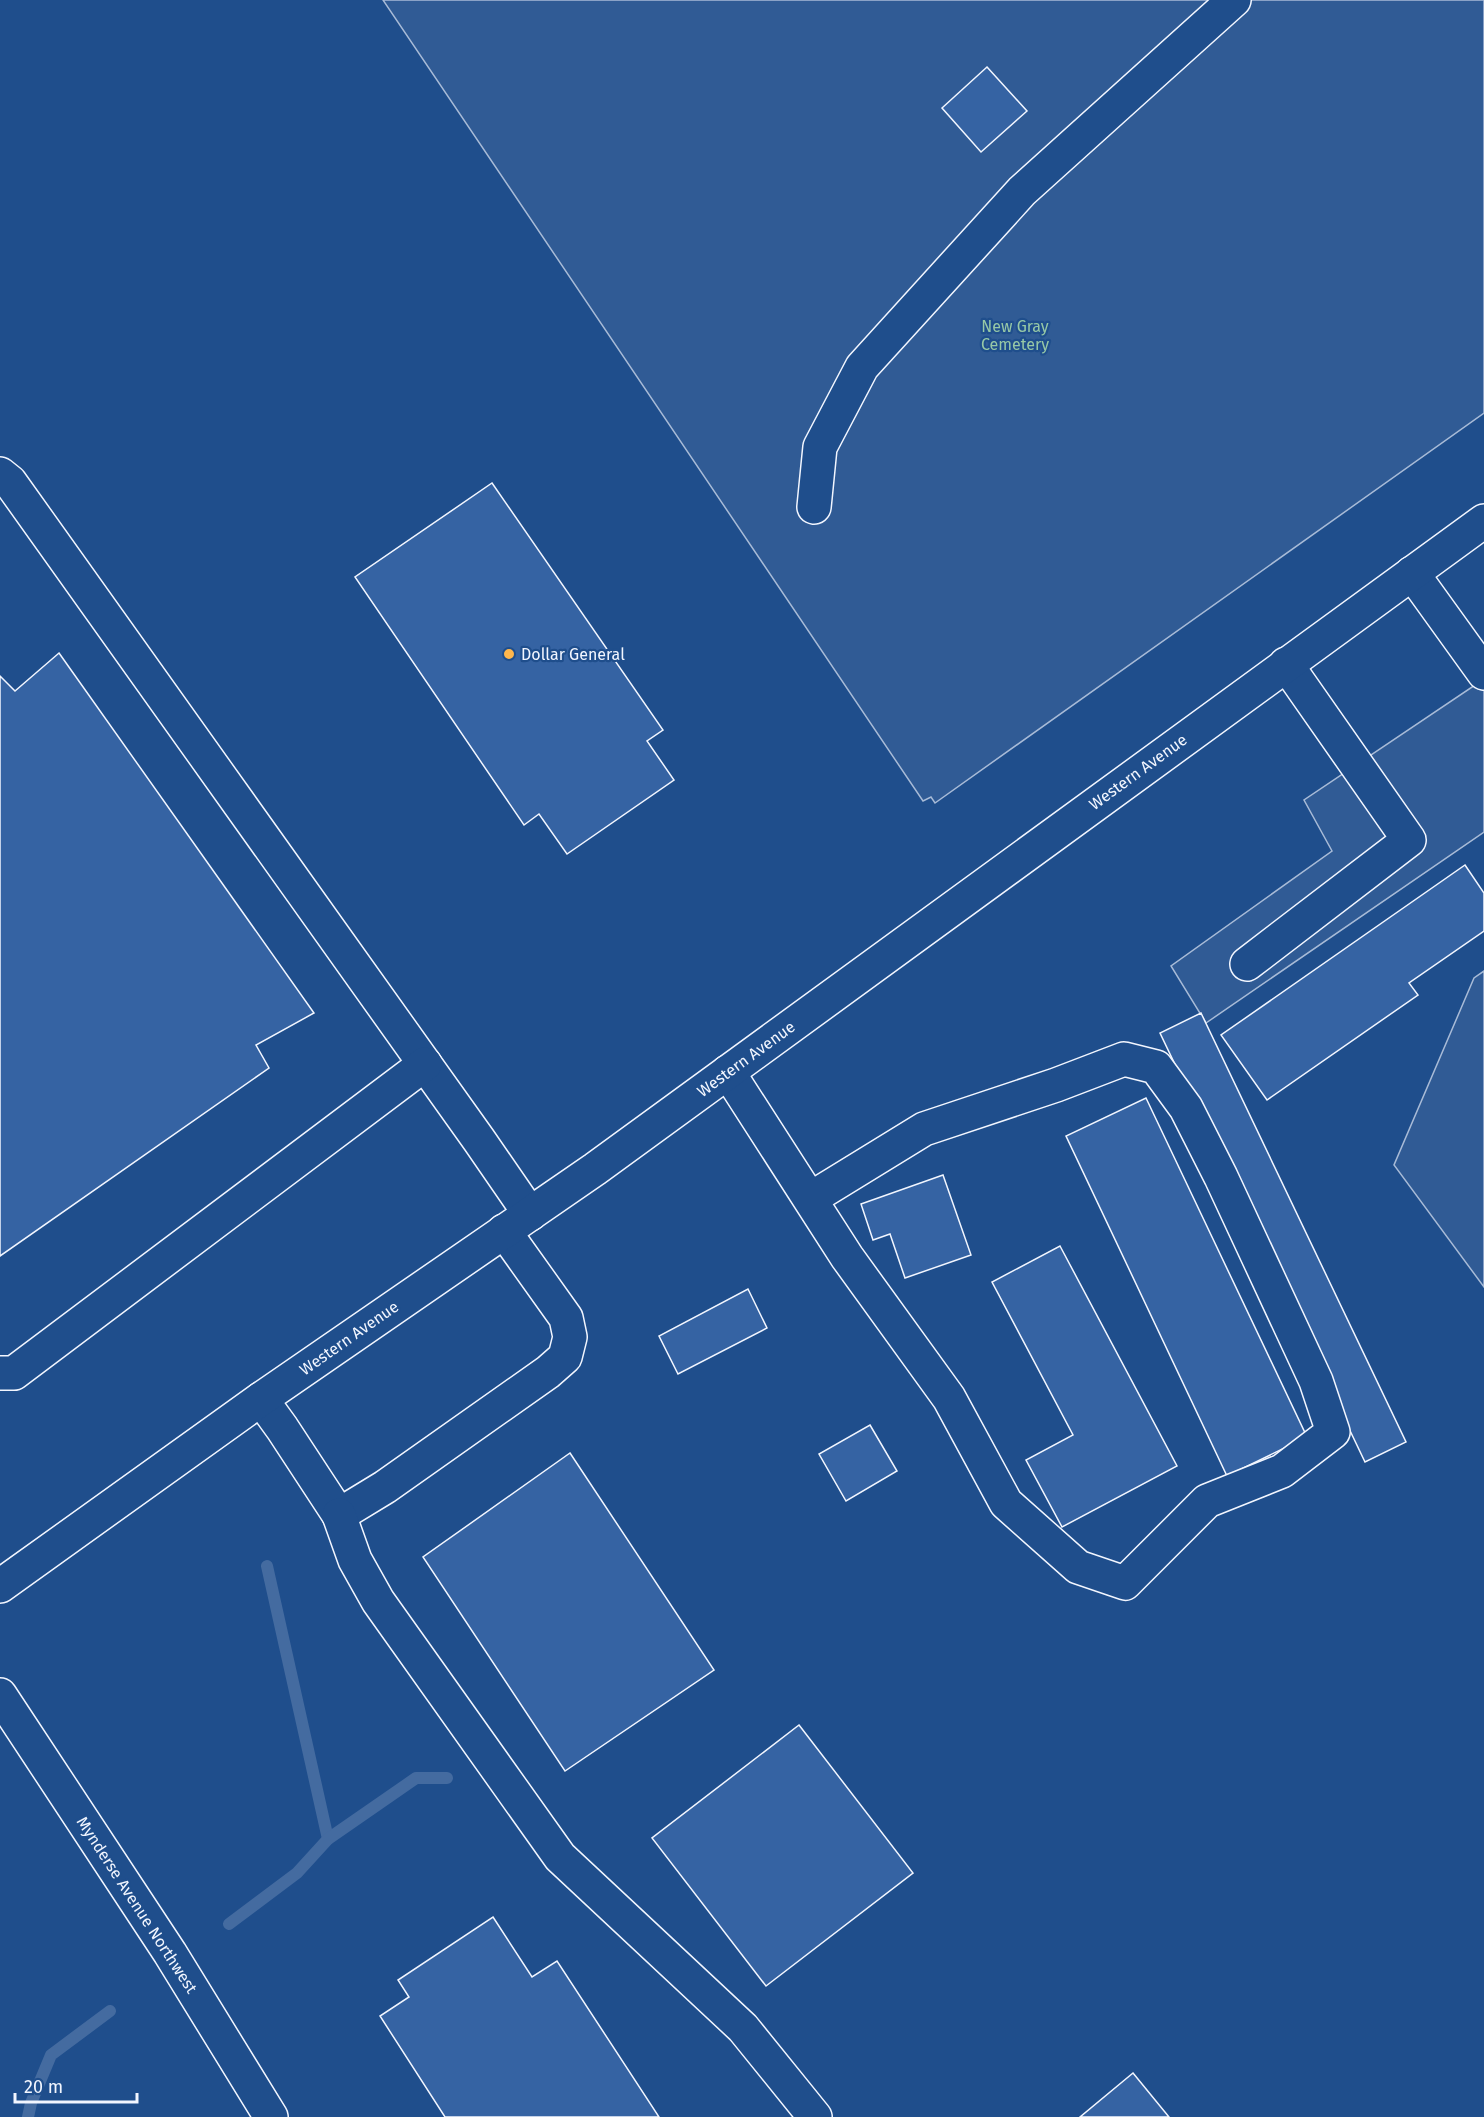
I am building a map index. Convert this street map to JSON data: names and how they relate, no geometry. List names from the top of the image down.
{
  "streets": {
    "main road": ["Western Avenue", "Mynderse Avenue Northwest"]
  },
  "parks": ["New Gray Cemetery"],
  "places": ["Dollar General"],
  "scale_bar": "20 m"
}
